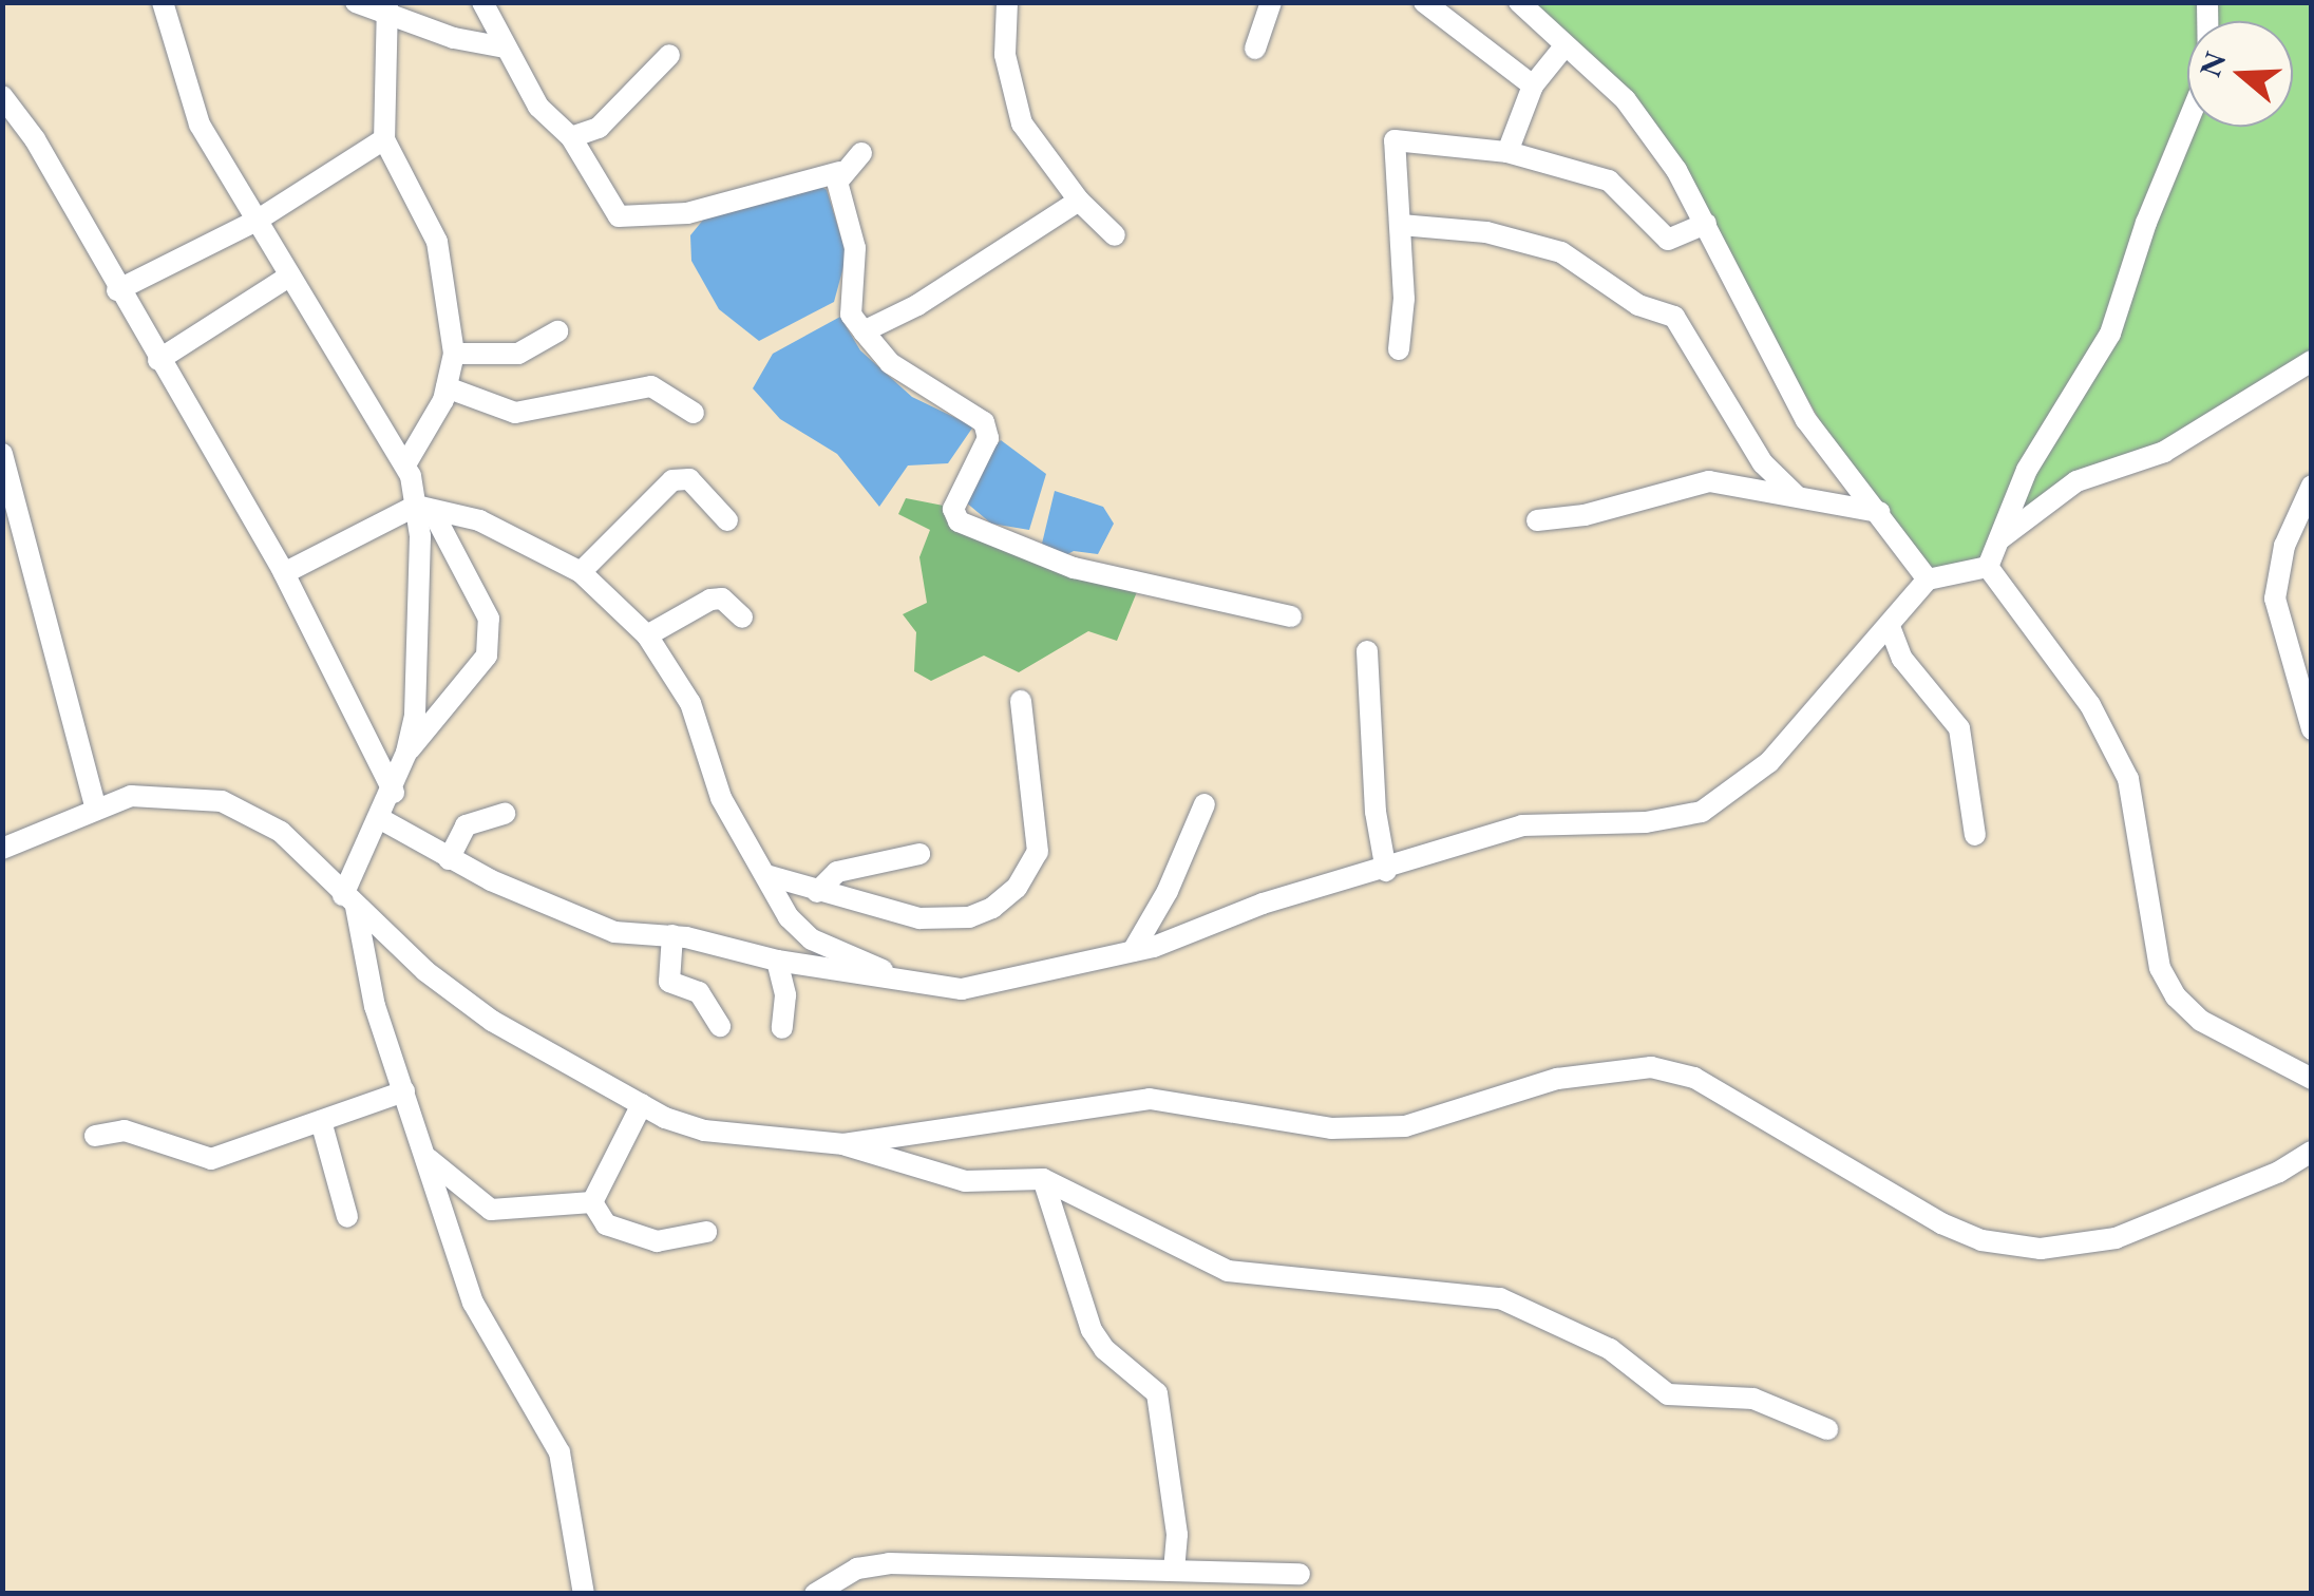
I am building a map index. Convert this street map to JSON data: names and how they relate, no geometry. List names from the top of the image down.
{
  "north": "left"
}
